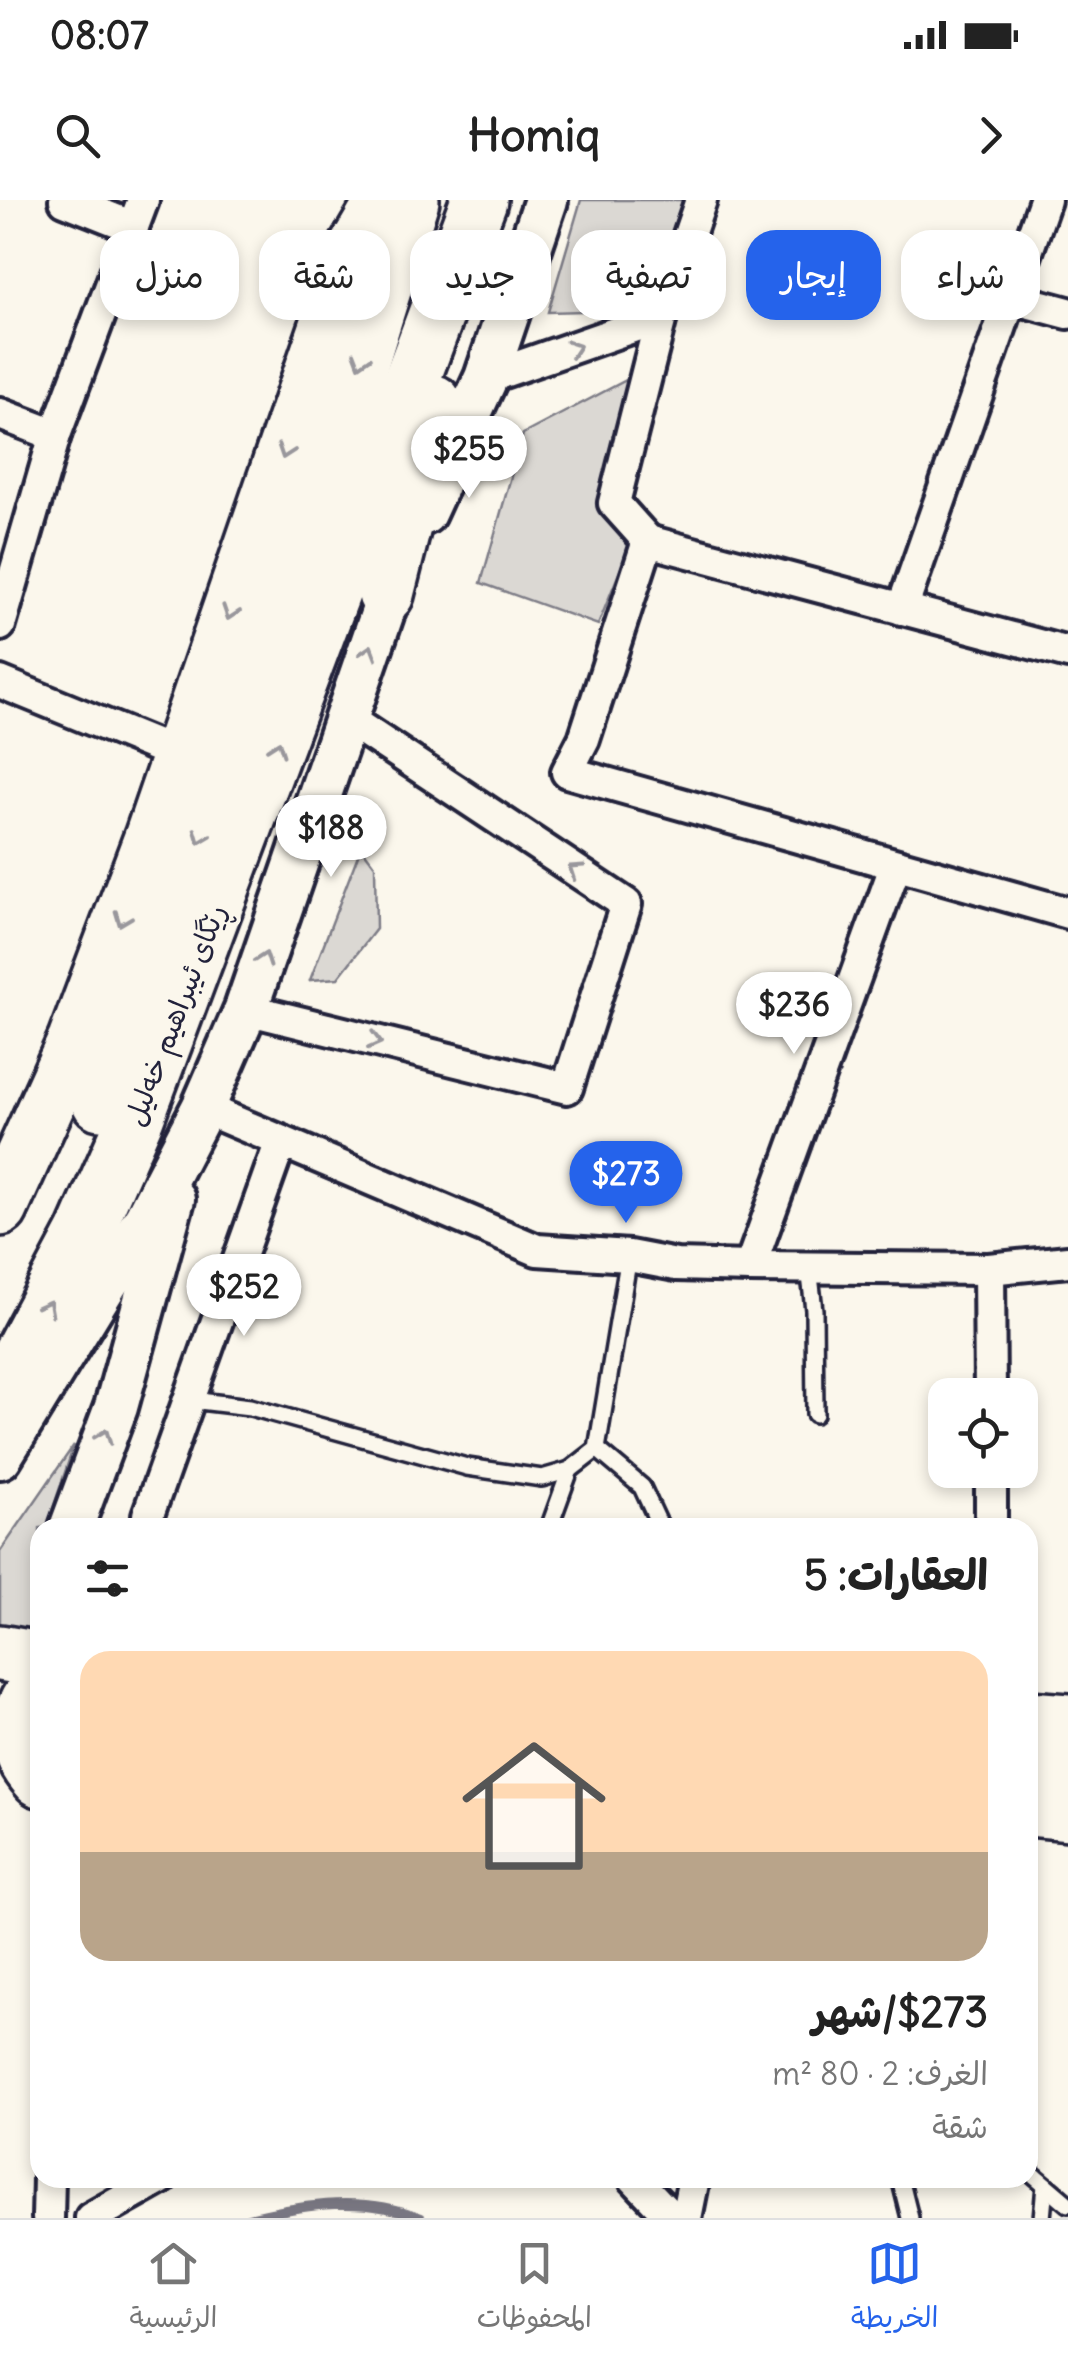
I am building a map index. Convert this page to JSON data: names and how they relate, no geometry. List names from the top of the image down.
{
  "streets": {
    "highway": ["ڕێگای ئیبراهیم خەلیل"]
  },
  "page": {
    "status": "08:07",
    "header": "Homiq",
    "chip": [
      "شراء",
      "إيجار",
      "تصفية",
      "جديد",
      "شقة",
      "منزل"
    ],
    "price": [
      "$255",
      "$188",
      "$236",
      "$273",
      "$252"
    ],
    "heading": "العقارات: 5",
    "list": [
      {
        "name": "$273/شهر",
        "note": "الغرف: 2 · 80 m² · شقة"
      }
    ],
    "tabs": ["الخريطة", "المحفوظات", "الرئيسية"]
  }
}
